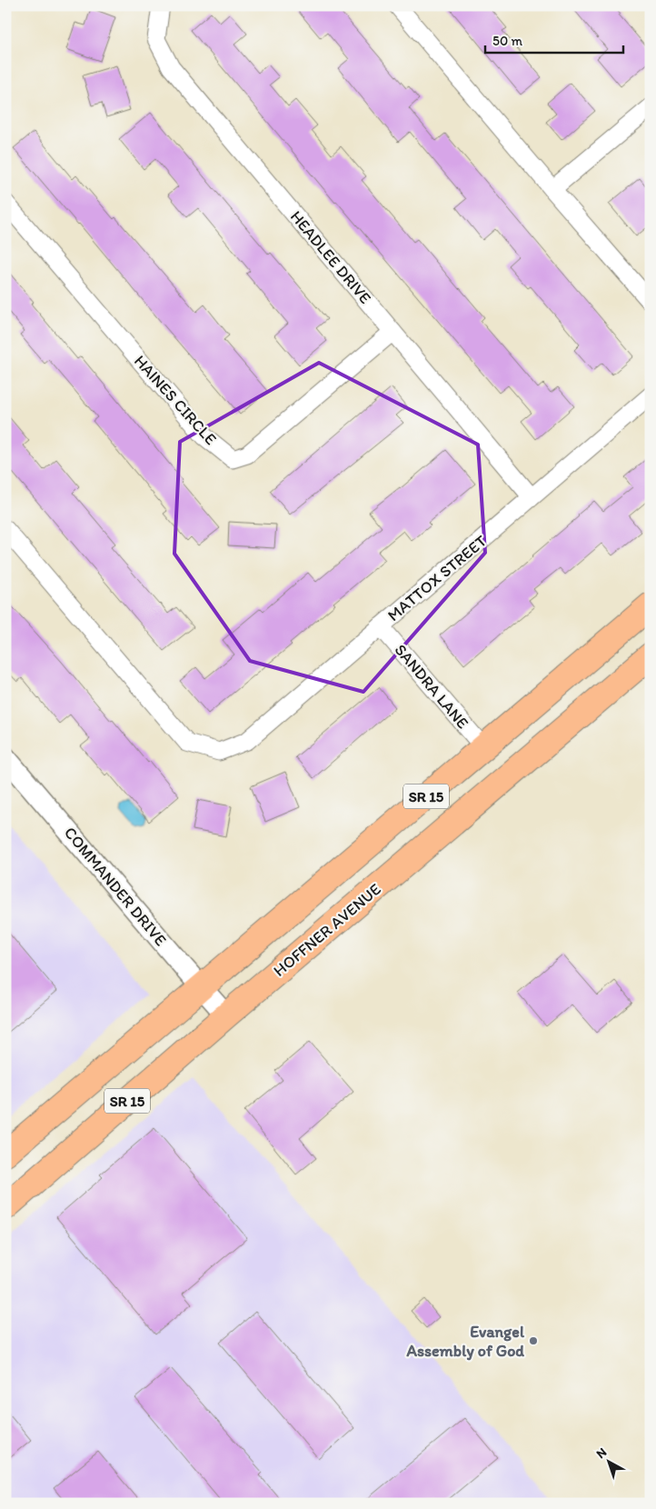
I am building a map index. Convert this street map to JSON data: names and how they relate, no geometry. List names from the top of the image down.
{
  "streets": {
    "main road": ["SR 15", "HOFFNER AVENUE"],
    "street": [
      "HEADLEE DRIVE",
      "HAINES CIRCLE",
      "MATTOX STREET",
      "SANDRA LANE",
      "COMMANDER DRIVE"
    ]
  },
  "crossings": [
    ["HEADLEE DRIVE", "HAINES CIRCLE"],
    ["HEADLEE DRIVE", "MATTOX STREET"],
    ["MATTOX STREET", "SANDRA LANE"],
    ["SANDRA LANE", "SR 15"],
    ["SR 15", "COMMANDER DRIVE"],
    ["COMMANDER DRIVE", "HOFFNER AVENUE"]
  ],
  "places": ["Evangel Assembly of God"],
  "scale_bar": "50 m",
  "north": "top left"
}
